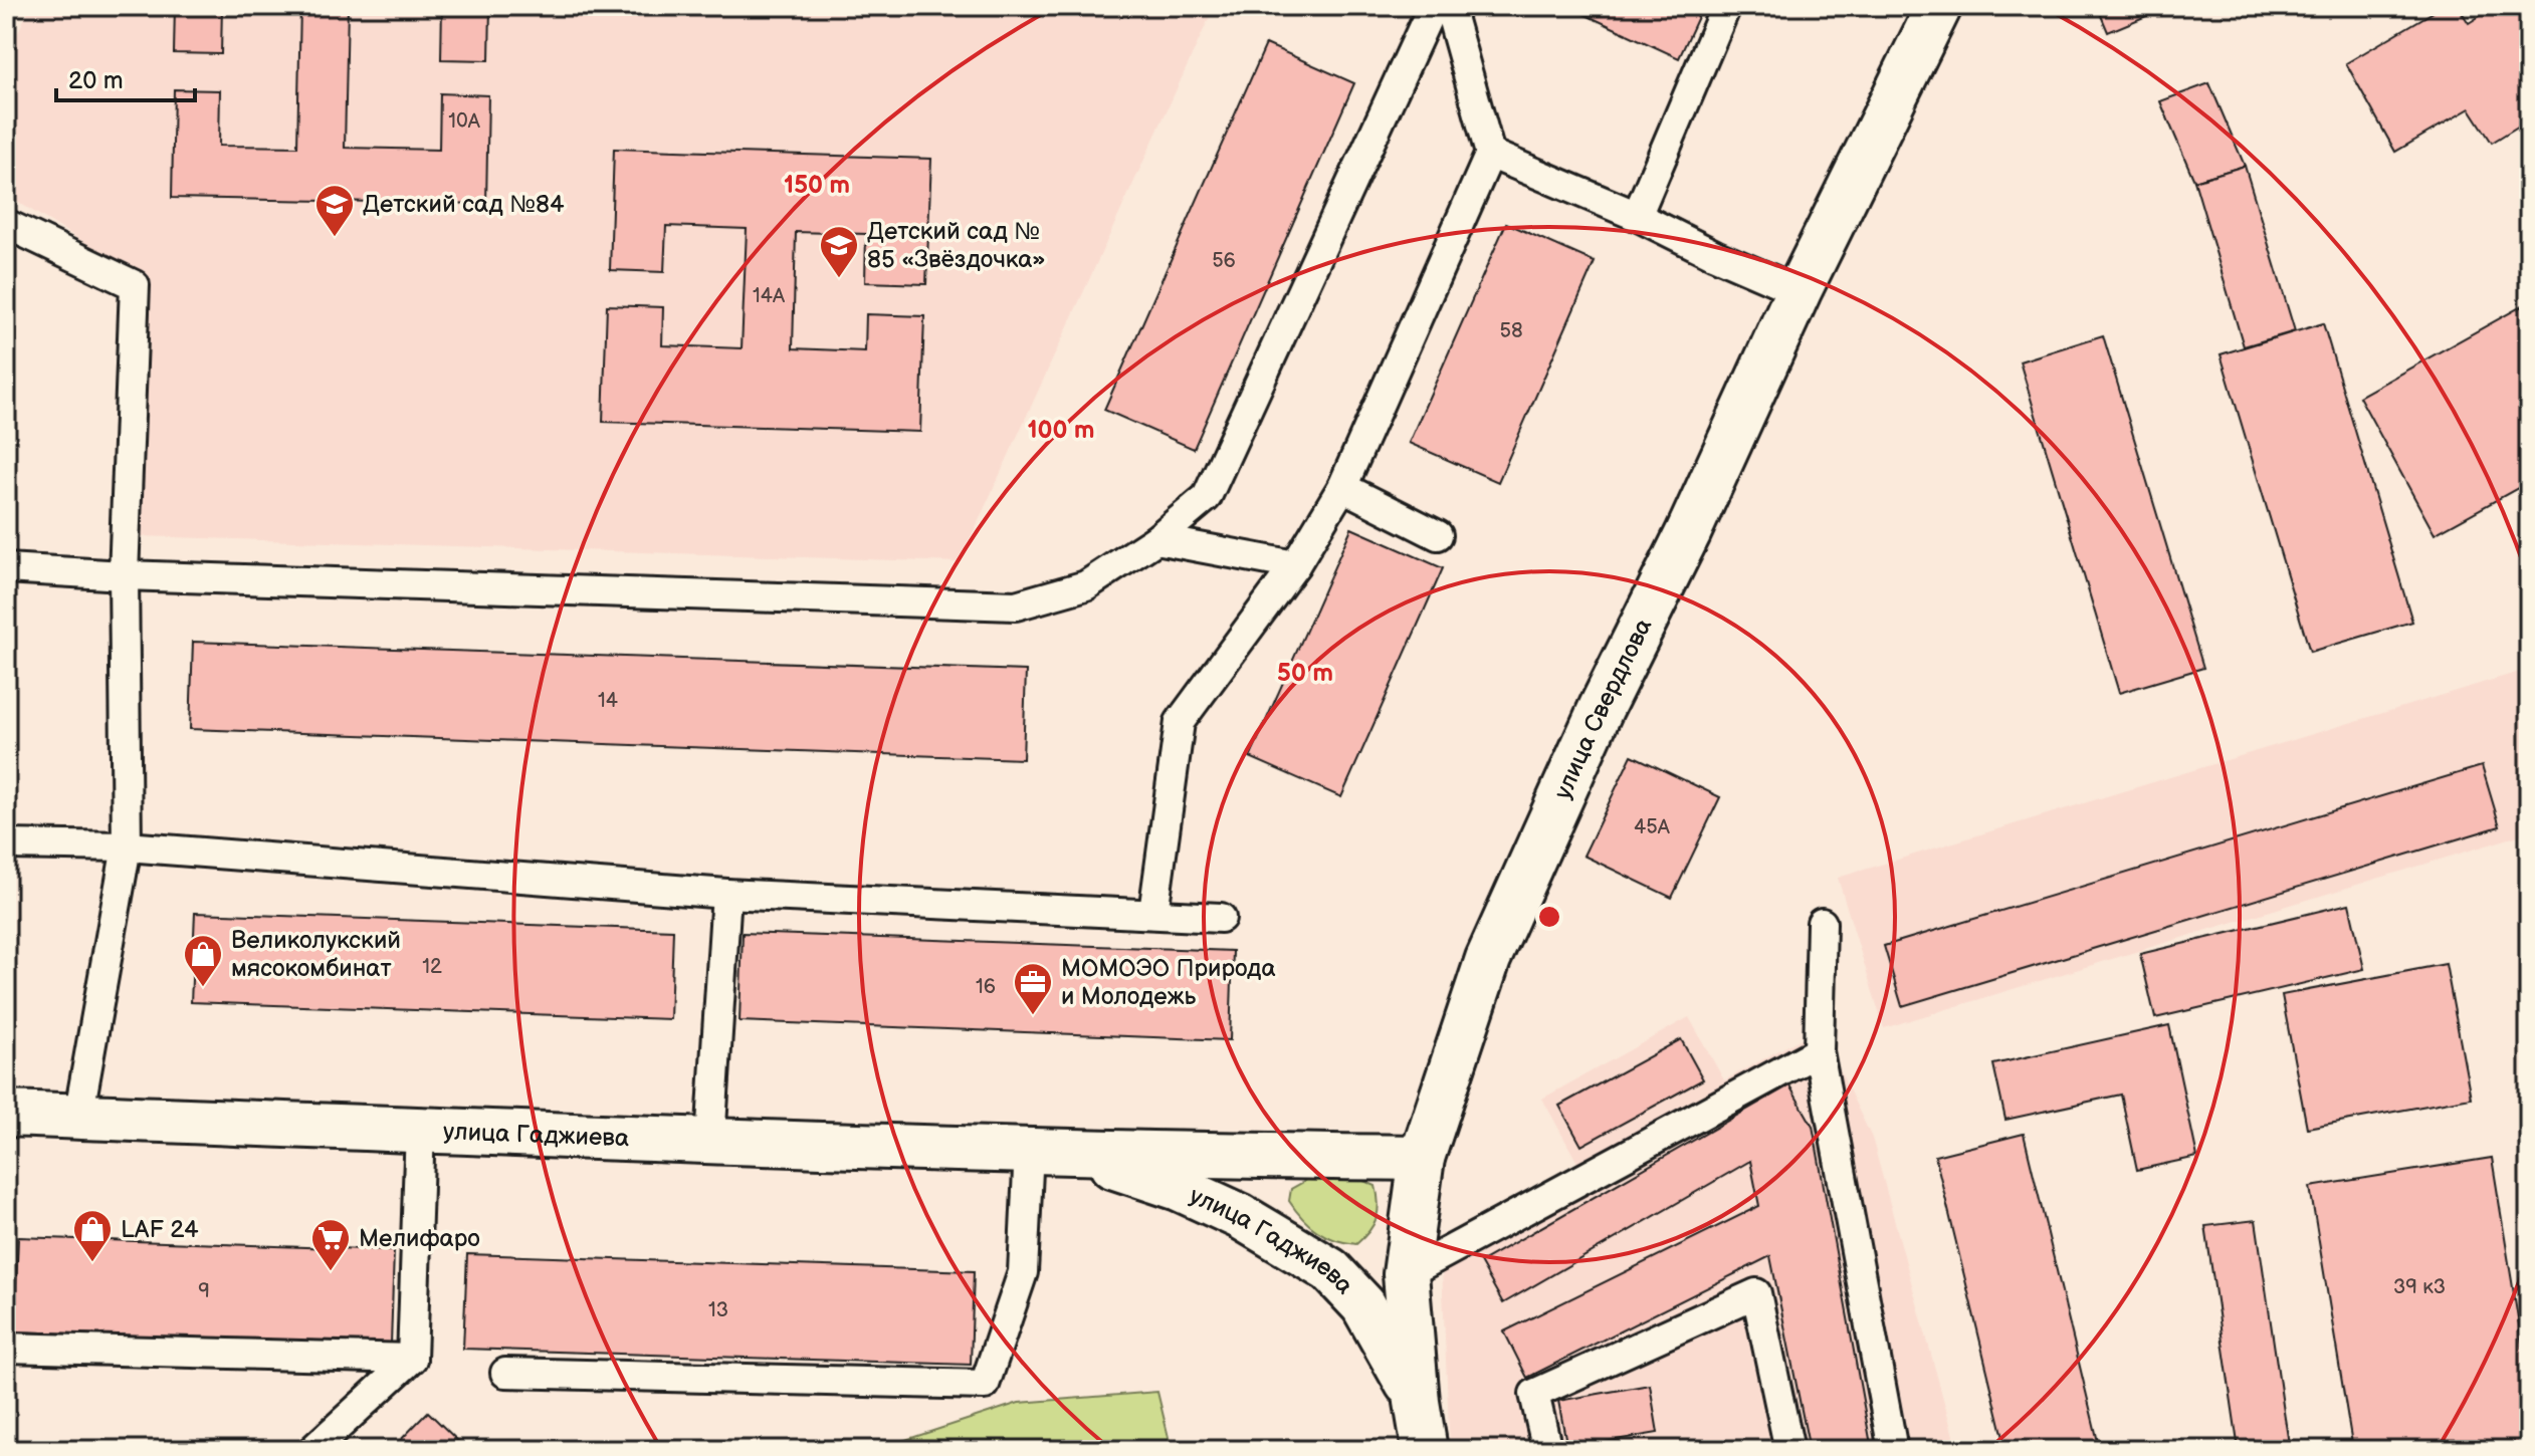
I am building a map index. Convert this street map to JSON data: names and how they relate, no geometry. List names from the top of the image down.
{
  "streets": {
    "street": ["улица Свердлова", "улица Гаджиева"]
  },
  "crossings": [
    ["улица Свердлова", "улица Гаджиева"]
  ],
  "places": {
    "school or university": ["Детский сад №84", "Детский сад № 85 «Звёздочка»"],
    "shop": ["Великолукский мясокомбинат", "LAF 24"],
    "office": ["МОМОЭО Природа и Молодежь"],
    "supermarket": ["Мелифаро"]
  },
  "house_numbers": [
    "10А",
    "56",
    "14А",
    "58",
    "14",
    "45А",
    "12",
    "16",
    "39 к3",
    "9",
    "13"
  ],
  "scale_bar": "20 m",
  "rings": ["150 m", "100 m", "50 m"]
}
